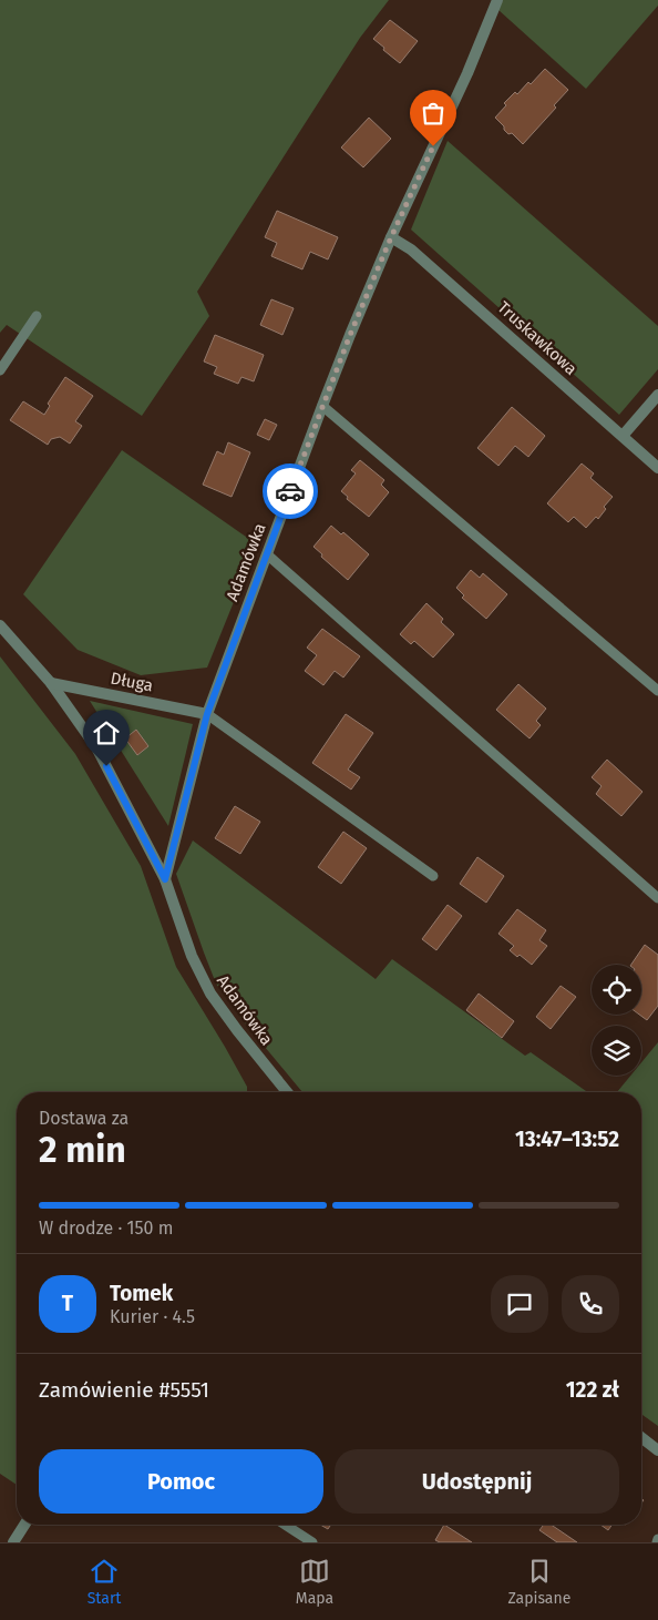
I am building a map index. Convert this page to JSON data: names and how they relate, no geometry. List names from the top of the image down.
{
  "streets": {
    "street": ["Truskawkowa", "Adamówka", "Długa"]
  },
  "crossings": [
    ["Truskawkowa", "Adamówka"],
    ["Adamówka", "Długa"]
  ],
  "page": {
    "heading": ["2 min", "Dostawa za", "13:47–13:52"],
    "panel": [
      "Tomek",
      "Kurier · 4.5",
      "Zamówienie #5551",
      "122 zł"
    ],
    "bar": "W drodze · 150 m",
    "round": "T",
    "buttons": ["Pomoc", "Udostępnij"],
    "tabs": ["Start", "Mapa", "Zapisane"]
  }
}
